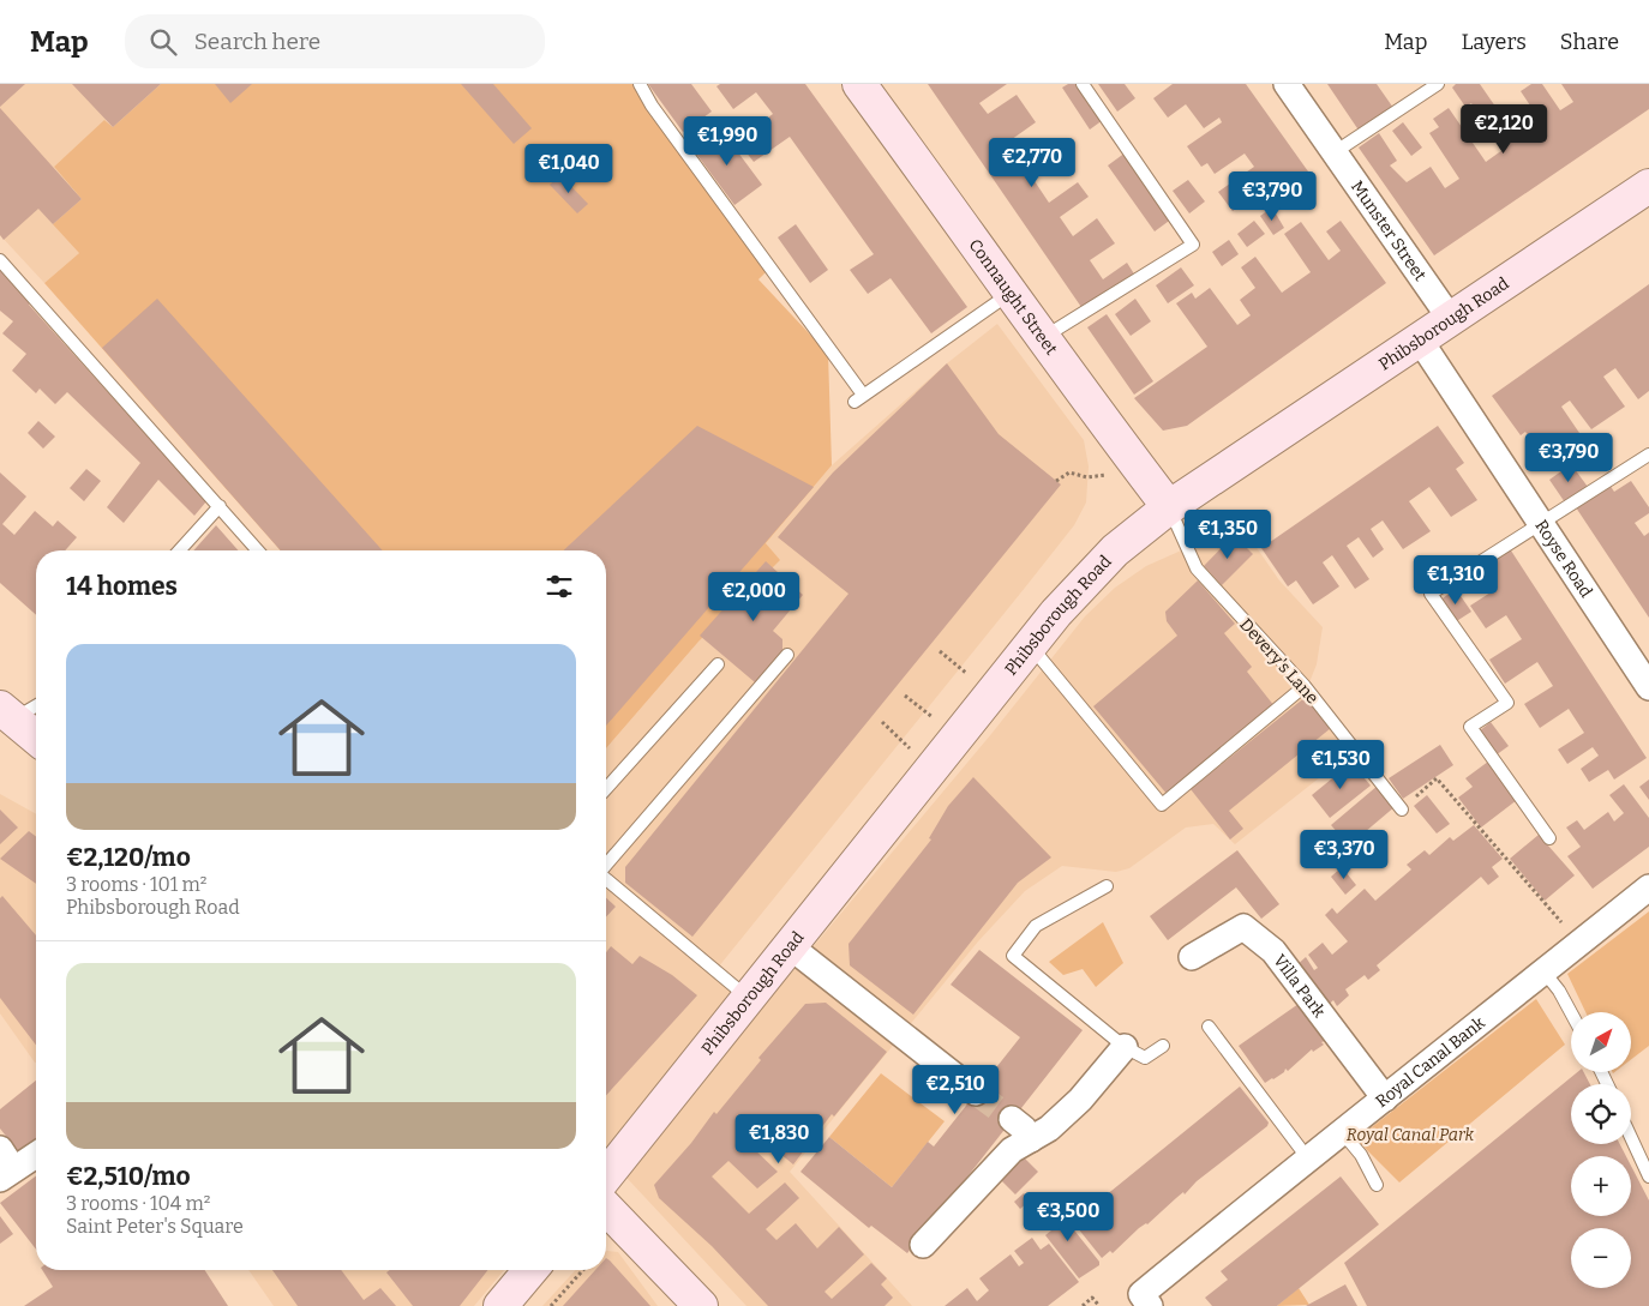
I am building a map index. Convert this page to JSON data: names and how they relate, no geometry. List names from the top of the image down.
{
  "streets": {
    "main road": ["Connaught Street", "Phibsborough Road"],
    "street": [
      "Munster Street",
      "Royse Road",
      "Villa Park",
      "Royal Canal Bank"
    ],
    "lane": ["Devery's Lane"]
  },
  "crossings": [
    ["Munster Street", "Phibsborough Road"],
    ["Connaught Street", "Phibsborough Road"],
    ["Connaught Street", "Devery's Lane"],
    ["Phibsborough Road", "Royse Road"],
    ["Phibsborough Road", "Devery's Lane"],
    ["Villa Park", "Royal Canal Bank"]
  ],
  "parks": ["Royal Canal Park"],
  "north": "top right",
  "page": {
    "header": "Map",
    "search": "Search here",
    "nav": ["Map", "Layers", "Share"],
    "price": [
      "€2,120",
      "€1,990",
      "€2,770",
      "€1,040",
      "€3,790",
      "€3,790",
      "€1,350",
      "€1,310",
      "€2,000",
      "€1,530",
      "€3,370",
      "€2,510",
      "€1,830",
      "€3,500"
    ],
    "heading": "14 homes",
    "list": [
      {
        "name": "€2,120/mo",
        "note": "3 rooms · 101 m² · Phibsborough Road"
      },
      {
        "name": "€2,510/mo",
        "note": "3 rooms · 104 m² · Saint Peter's Square"
      }
    ],
    "map_buttons": ["+", "−"]
  }
}
